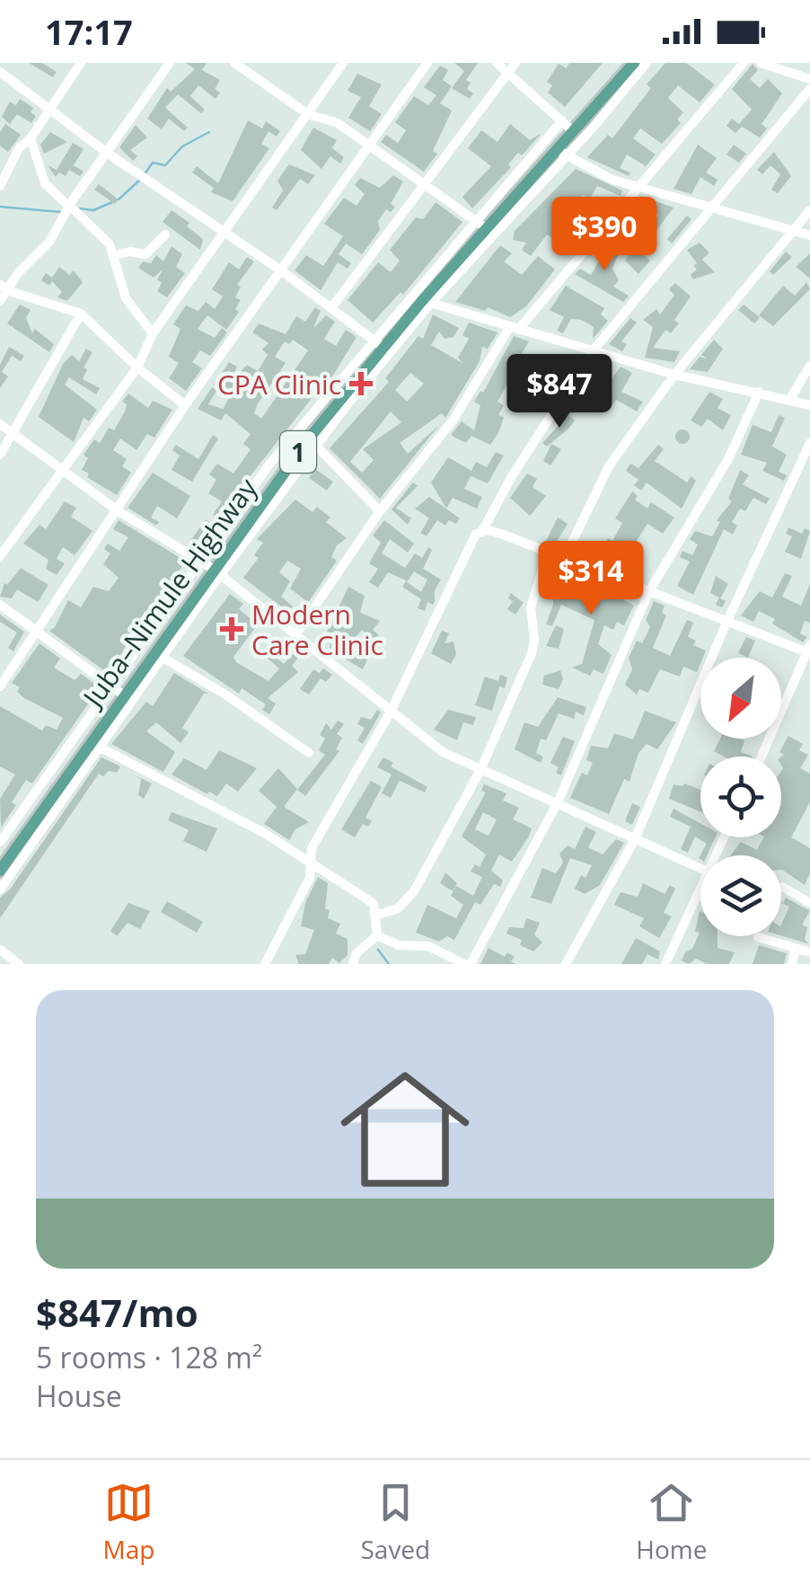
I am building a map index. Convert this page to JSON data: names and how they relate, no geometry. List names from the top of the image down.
{
  "streets": {
    "main road": ["1", "Juba–Nimule Highway"]
  },
  "places": {
    "health": ["CPA Clinic", "Modern Care Clinic"]
  },
  "north": "bottom left",
  "page": {
    "status": "17:17",
    "price": ["$390", "$847", "$314"],
    "list": [
      {
        "name": "$847/mo",
        "note": "5 rooms · 128 m² · House"
      }
    ],
    "tabs": ["Map", "Saved", "Home"]
  }
}
